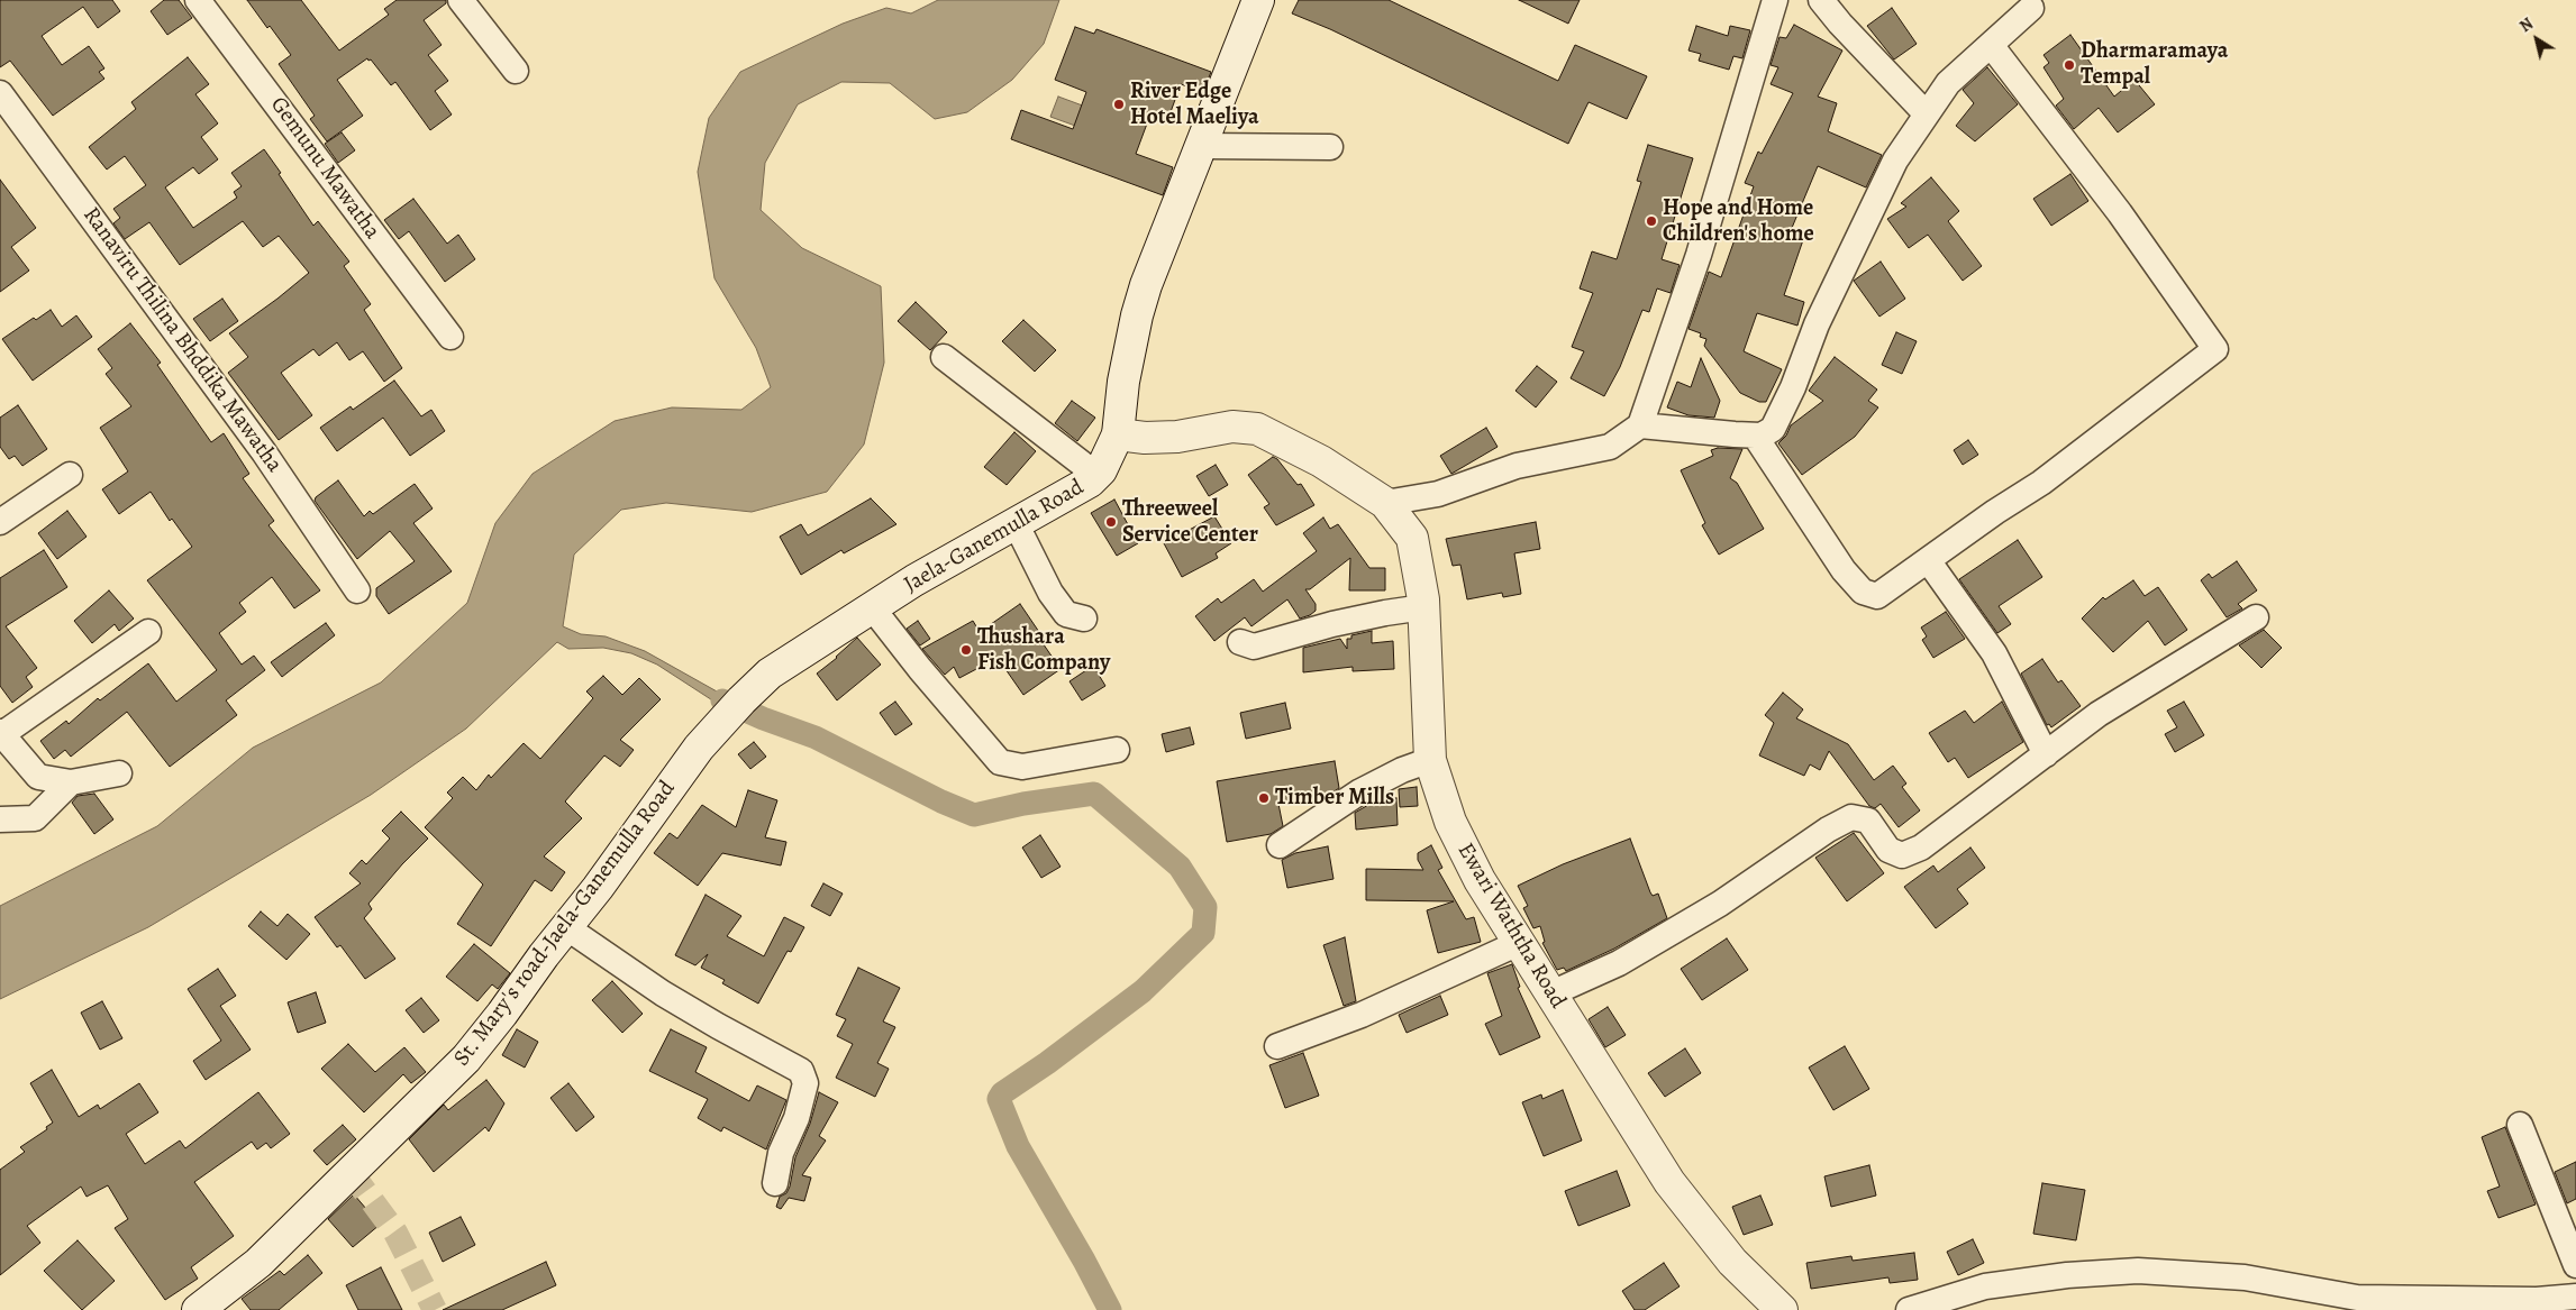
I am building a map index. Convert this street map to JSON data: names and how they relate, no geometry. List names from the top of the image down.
{
  "streets": {
    "main road": ["Jaela-Ganemulla Road", "St. Mary's road-Jaela-Ganemulla Road", "Ewari Waththa Road"],
    "street": ["Gemunu Mawatha", "Ranaviru Thilina Bhddika Mawatha"]
  },
  "crossings": [
    ["Jaela-Ganemulla Road", "St. Mary's road-Jaela-Ganemulla Road"],
    ["Jaela-Ganemulla Road", "Ewari Waththa Road"]
  ],
  "places": [
    "Dharmaramaya Tempal",
    "River Edge Hotel Maeliya",
    "Hope and Home Children's home",
    "Threeweel Service Center",
    "Thushara Fish Company",
    "Timber Mills"
  ],
  "north": "top left"
}
